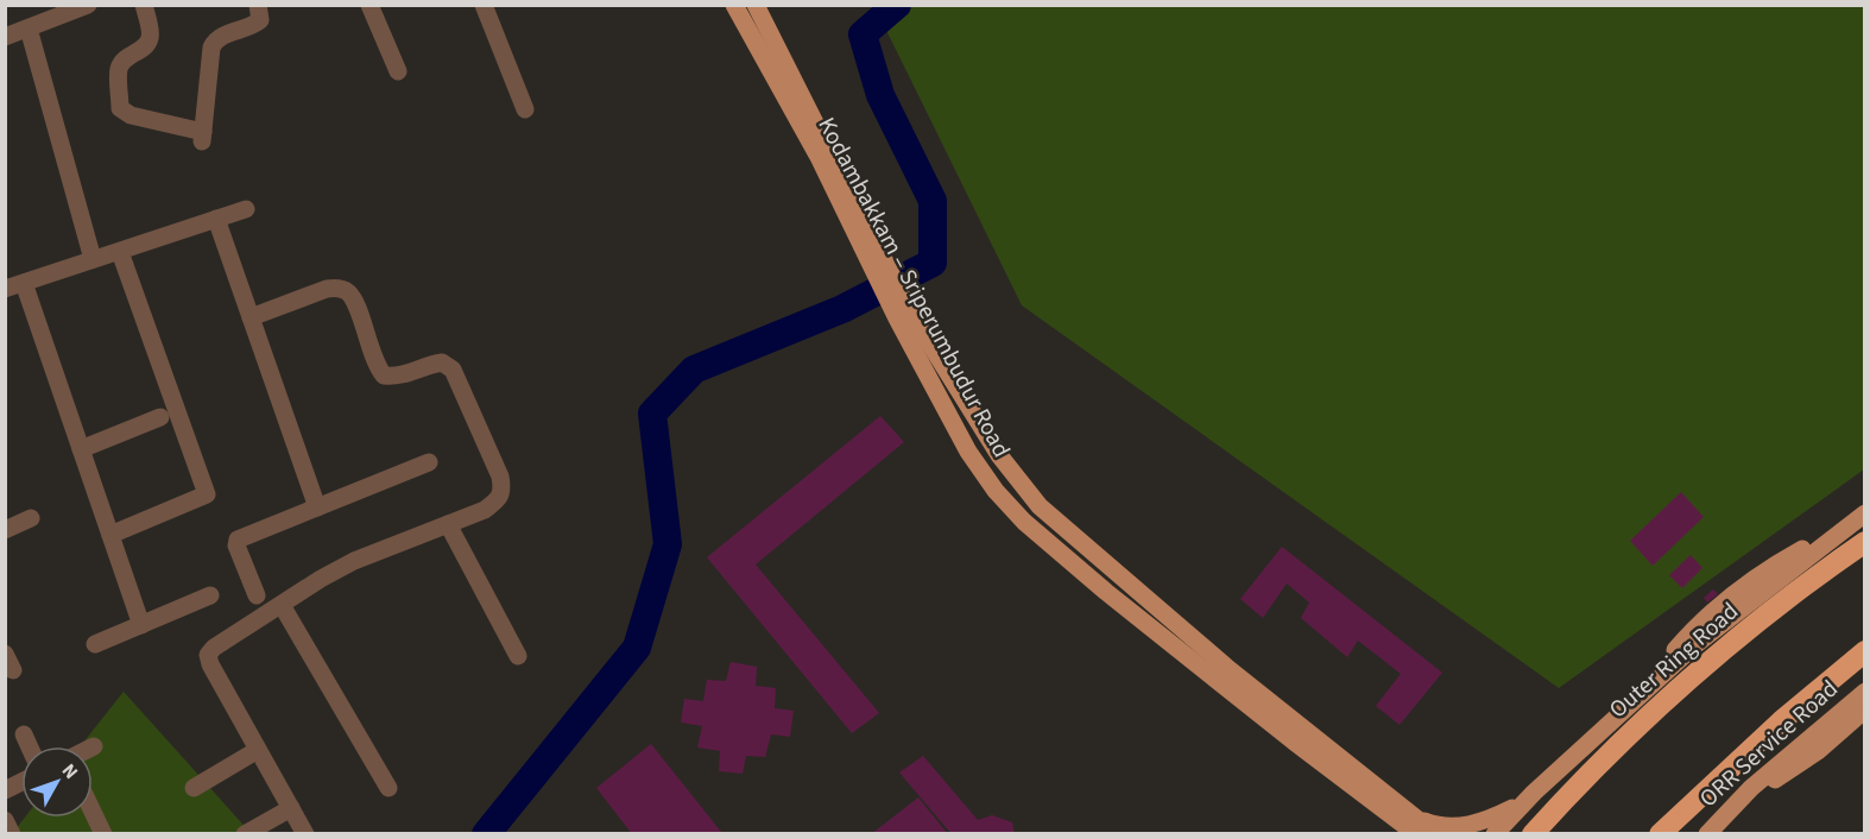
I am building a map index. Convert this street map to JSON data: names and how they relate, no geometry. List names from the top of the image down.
{
  "streets": {
    "highway": ["Outer Ring Road"],
    "main road": ["Kodambakkam – Sriperumbudur Road", "ORR Service Road"]
  },
  "north": "top right"
}
